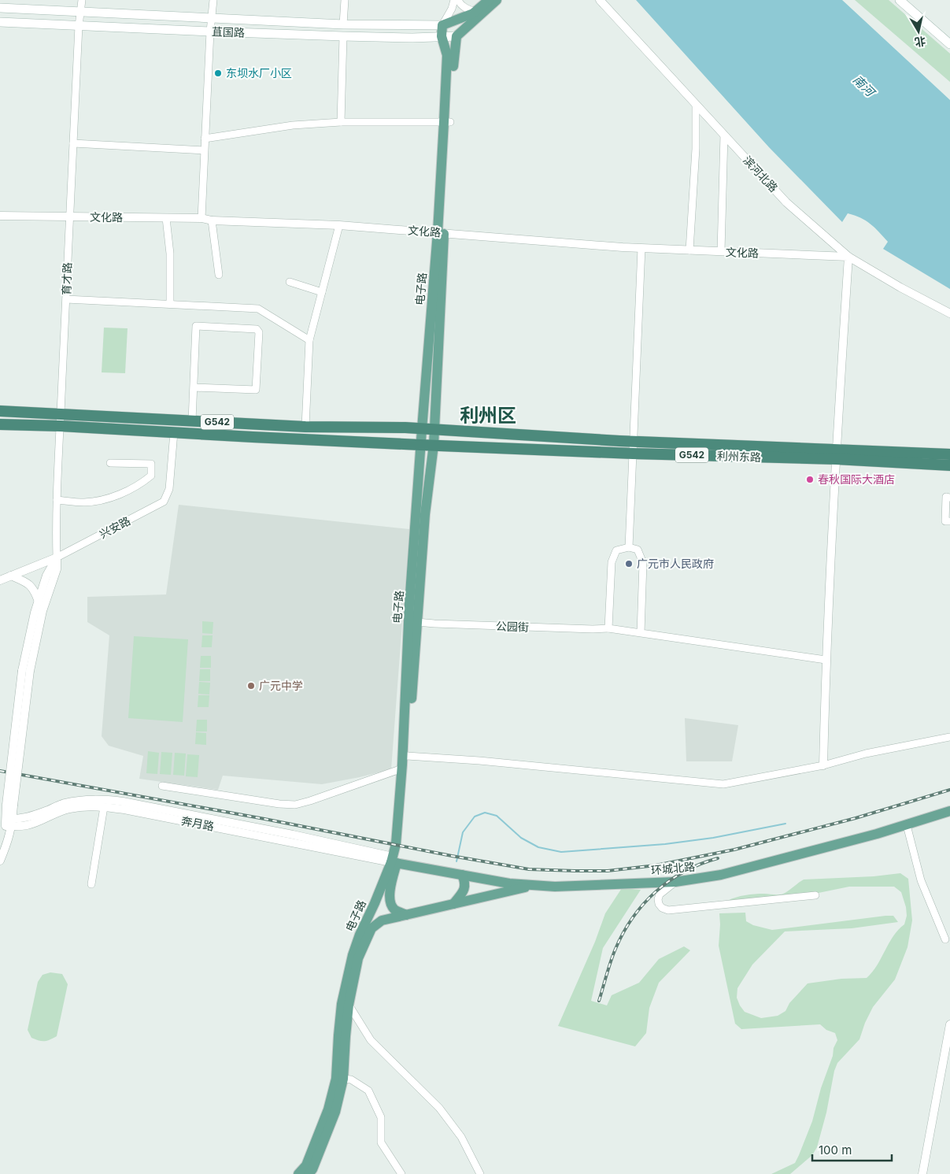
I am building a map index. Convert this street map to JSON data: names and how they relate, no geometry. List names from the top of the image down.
{
  "streets": {
    "highway": ["G542", "利州东路"],
    "main road": ["苴国路", "电子路", "环城北路"],
    "street": [
      "滨河北路",
      "文化路",
      "育才路",
      "兴安路",
      "公园街",
      "奔月路"
    ]
  },
  "crossings": [
    ["苴国路", "育才路"],
    ["苴国路", "电子路"],
    ["滨河北路", "文化路"],
    ["文化路", "育才路"],
    ["文化路", "电子路"],
    ["育才路", "G542"],
    ["育才路", "兴安路"],
    ["电子路", "G542"],
    ["电子路", "利州东路"],
    ["电子路", "公园街"],
    ["电子路", "奔月路"],
    ["电子路", "环城北路"],
    ["G542", "利州东路"],
    ["G542", "兴安路"],
    ["奔月路", "环城北路"]
  ],
  "districts": ["利州区"],
  "water": ["南河"],
  "places": [
    "东坝水厂小区",
    "春秋国际大酒店",
    "广元市人民政府",
    "广元中学"
  ],
  "scale_bar": "100 m",
  "north": "bottom"
}
